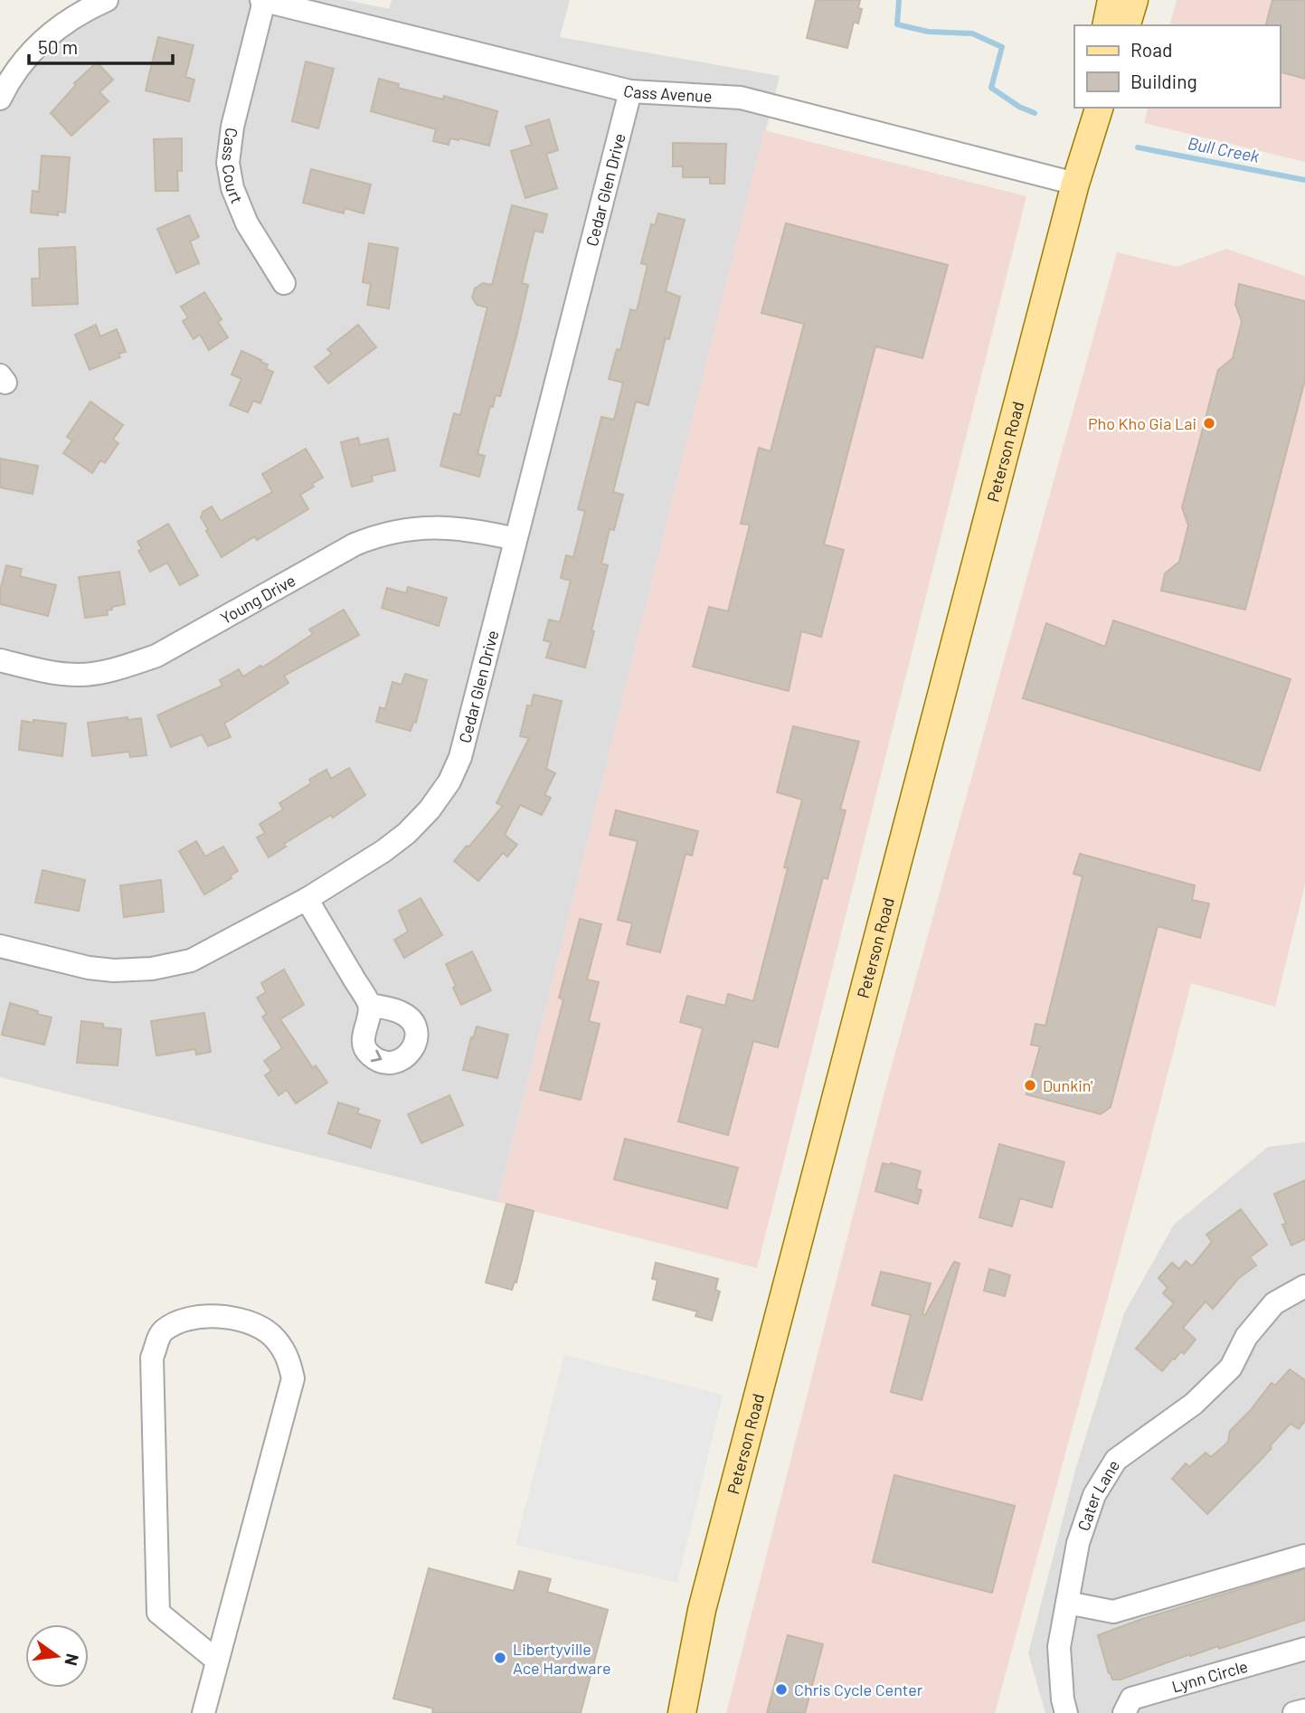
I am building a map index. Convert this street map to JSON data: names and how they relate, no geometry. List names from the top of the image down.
{
  "streets": {
    "main road": ["Peterson Road"],
    "street": [
      "Cass Avenue",
      "Cass Court",
      "Cedar Glen Drive",
      "Young Drive",
      "Cater Lane",
      "Lynn Circle"
    ]
  },
  "crossings": [
    ["Cass Avenue", "Cass Court"],
    ["Cass Avenue", "Cedar Glen Drive"],
    ["Cass Avenue", "Peterson Road"],
    ["Cedar Glen Drive", "Young Drive"]
  ],
  "water": ["Bull Creek"],
  "places": [
    "Pho Kho Gia Lai",
    "Dunkin'",
    "Libertyville Ace Hardware",
    "Chris Cycle Center"
  ],
  "legend": ["Road", "Building"],
  "scale_bar": "50 m",
  "north": "right"
}
